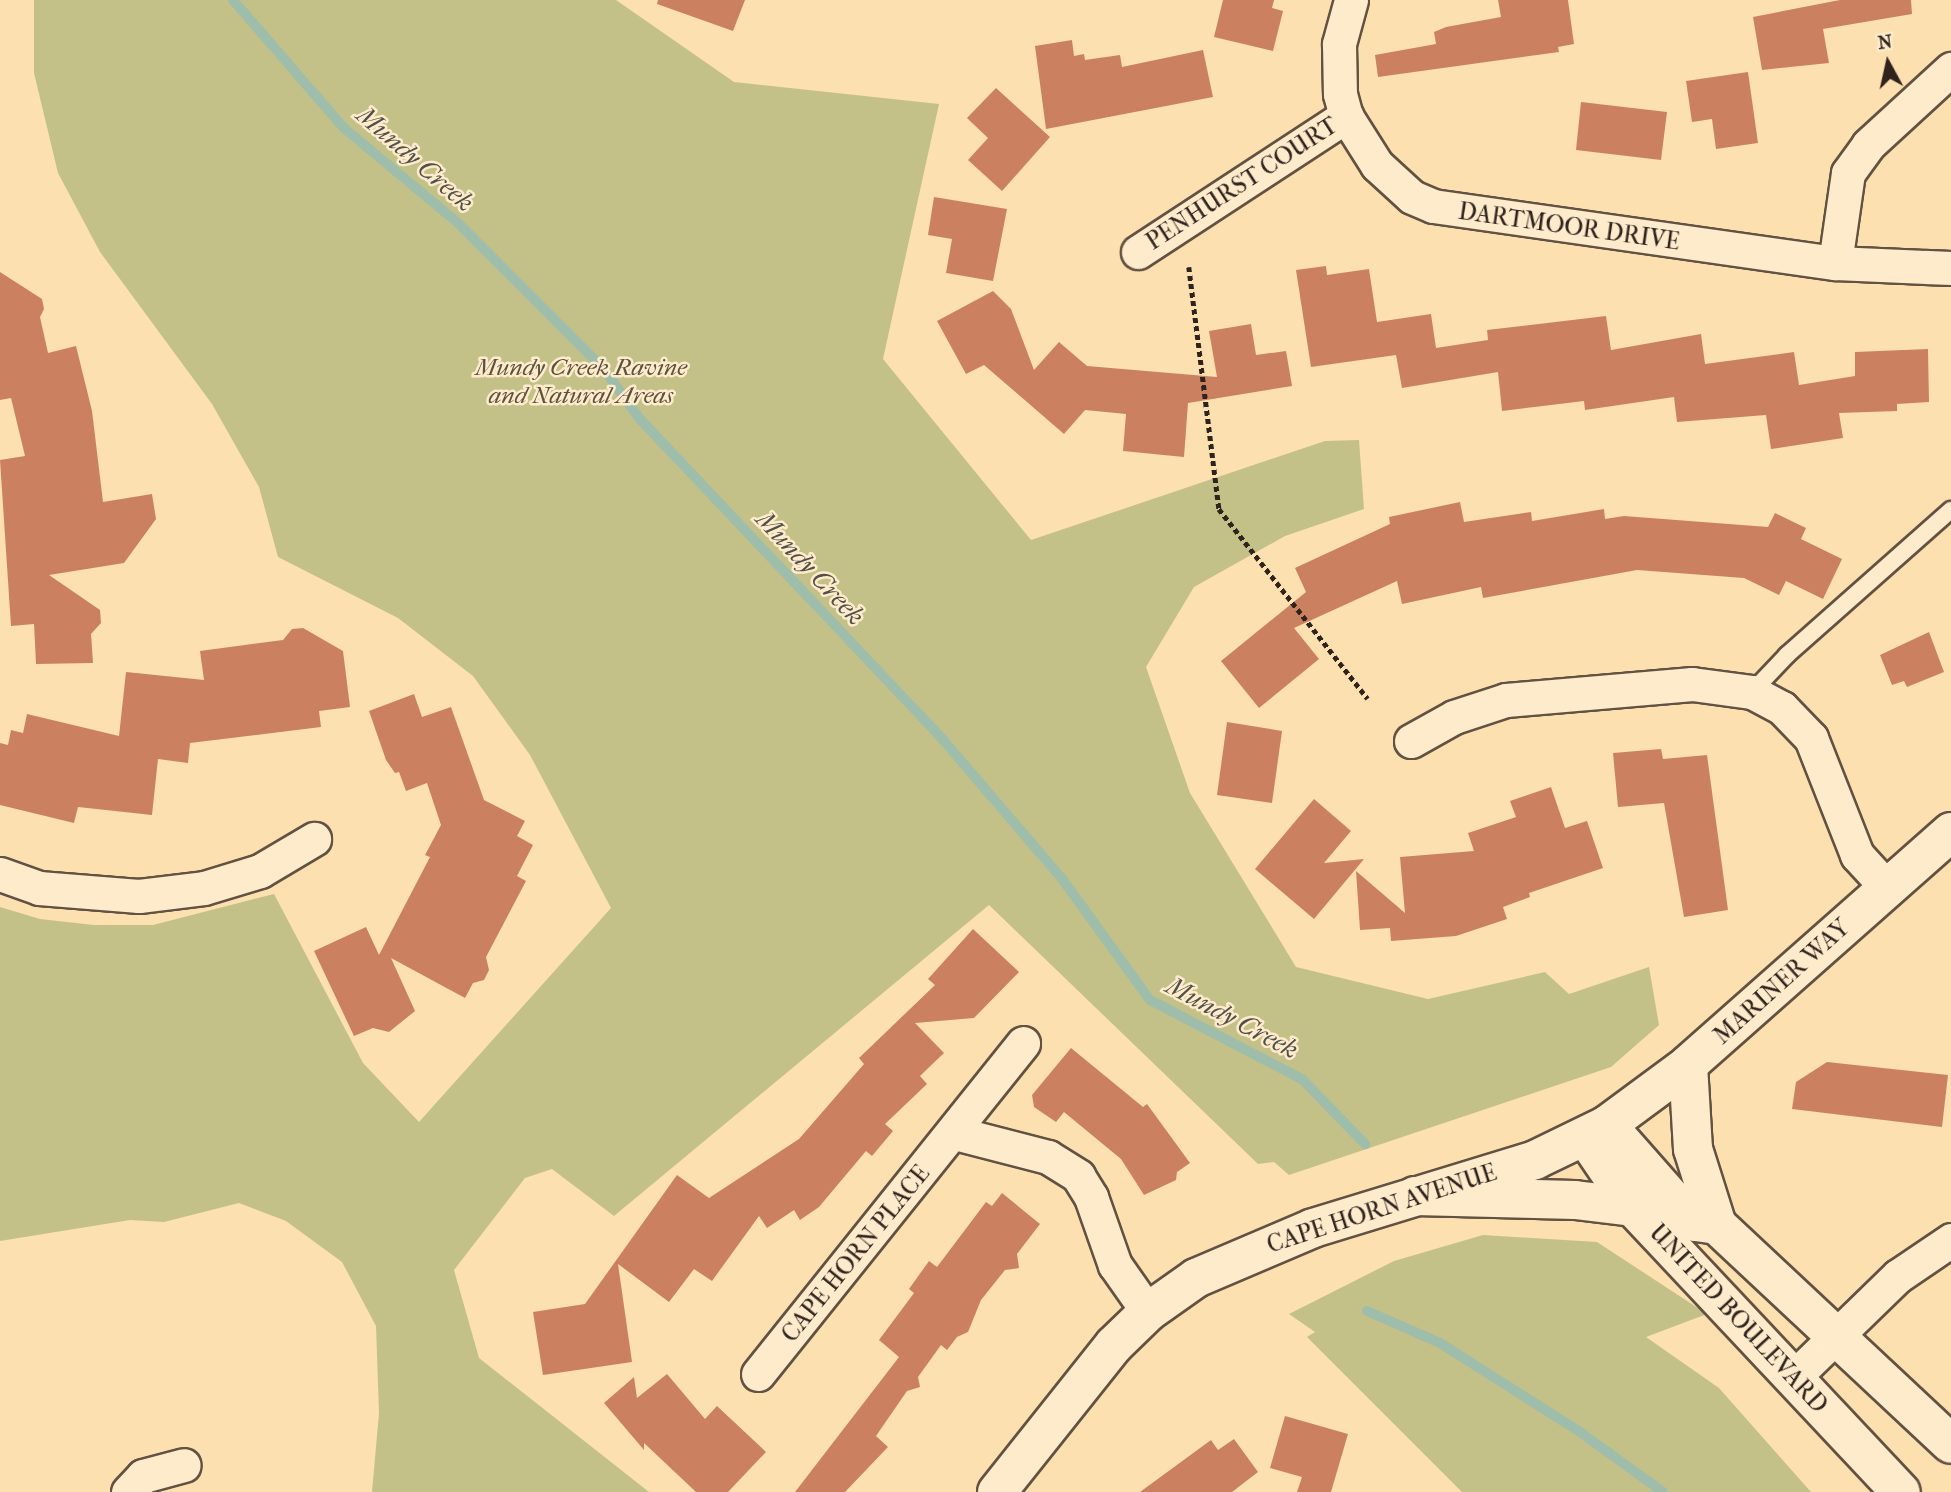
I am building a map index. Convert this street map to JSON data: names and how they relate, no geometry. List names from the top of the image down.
{
  "streets": {
    "main road": ["MARINER WAY", "CAPE HORN AVENUE", "UNITED BOULEVARD"],
    "street": ["PENHURST COURT", "DARTMOOR DRIVE", "CAPE HORN PLACE"]
  },
  "crossings": [
    ["PENHURST COURT", "DARTMOOR DRIVE"],
    ["MARINER WAY", "CAPE HORN AVENUE"],
    ["MARINER WAY", "UNITED BOULEVARD"],
    ["CAPE HORN AVENUE", "UNITED BOULEVARD"]
  ],
  "water": ["Mundy Creek"],
  "parks": ["Mundy Creek Ravine and Natural Areas"],
  "north": "top"
}
